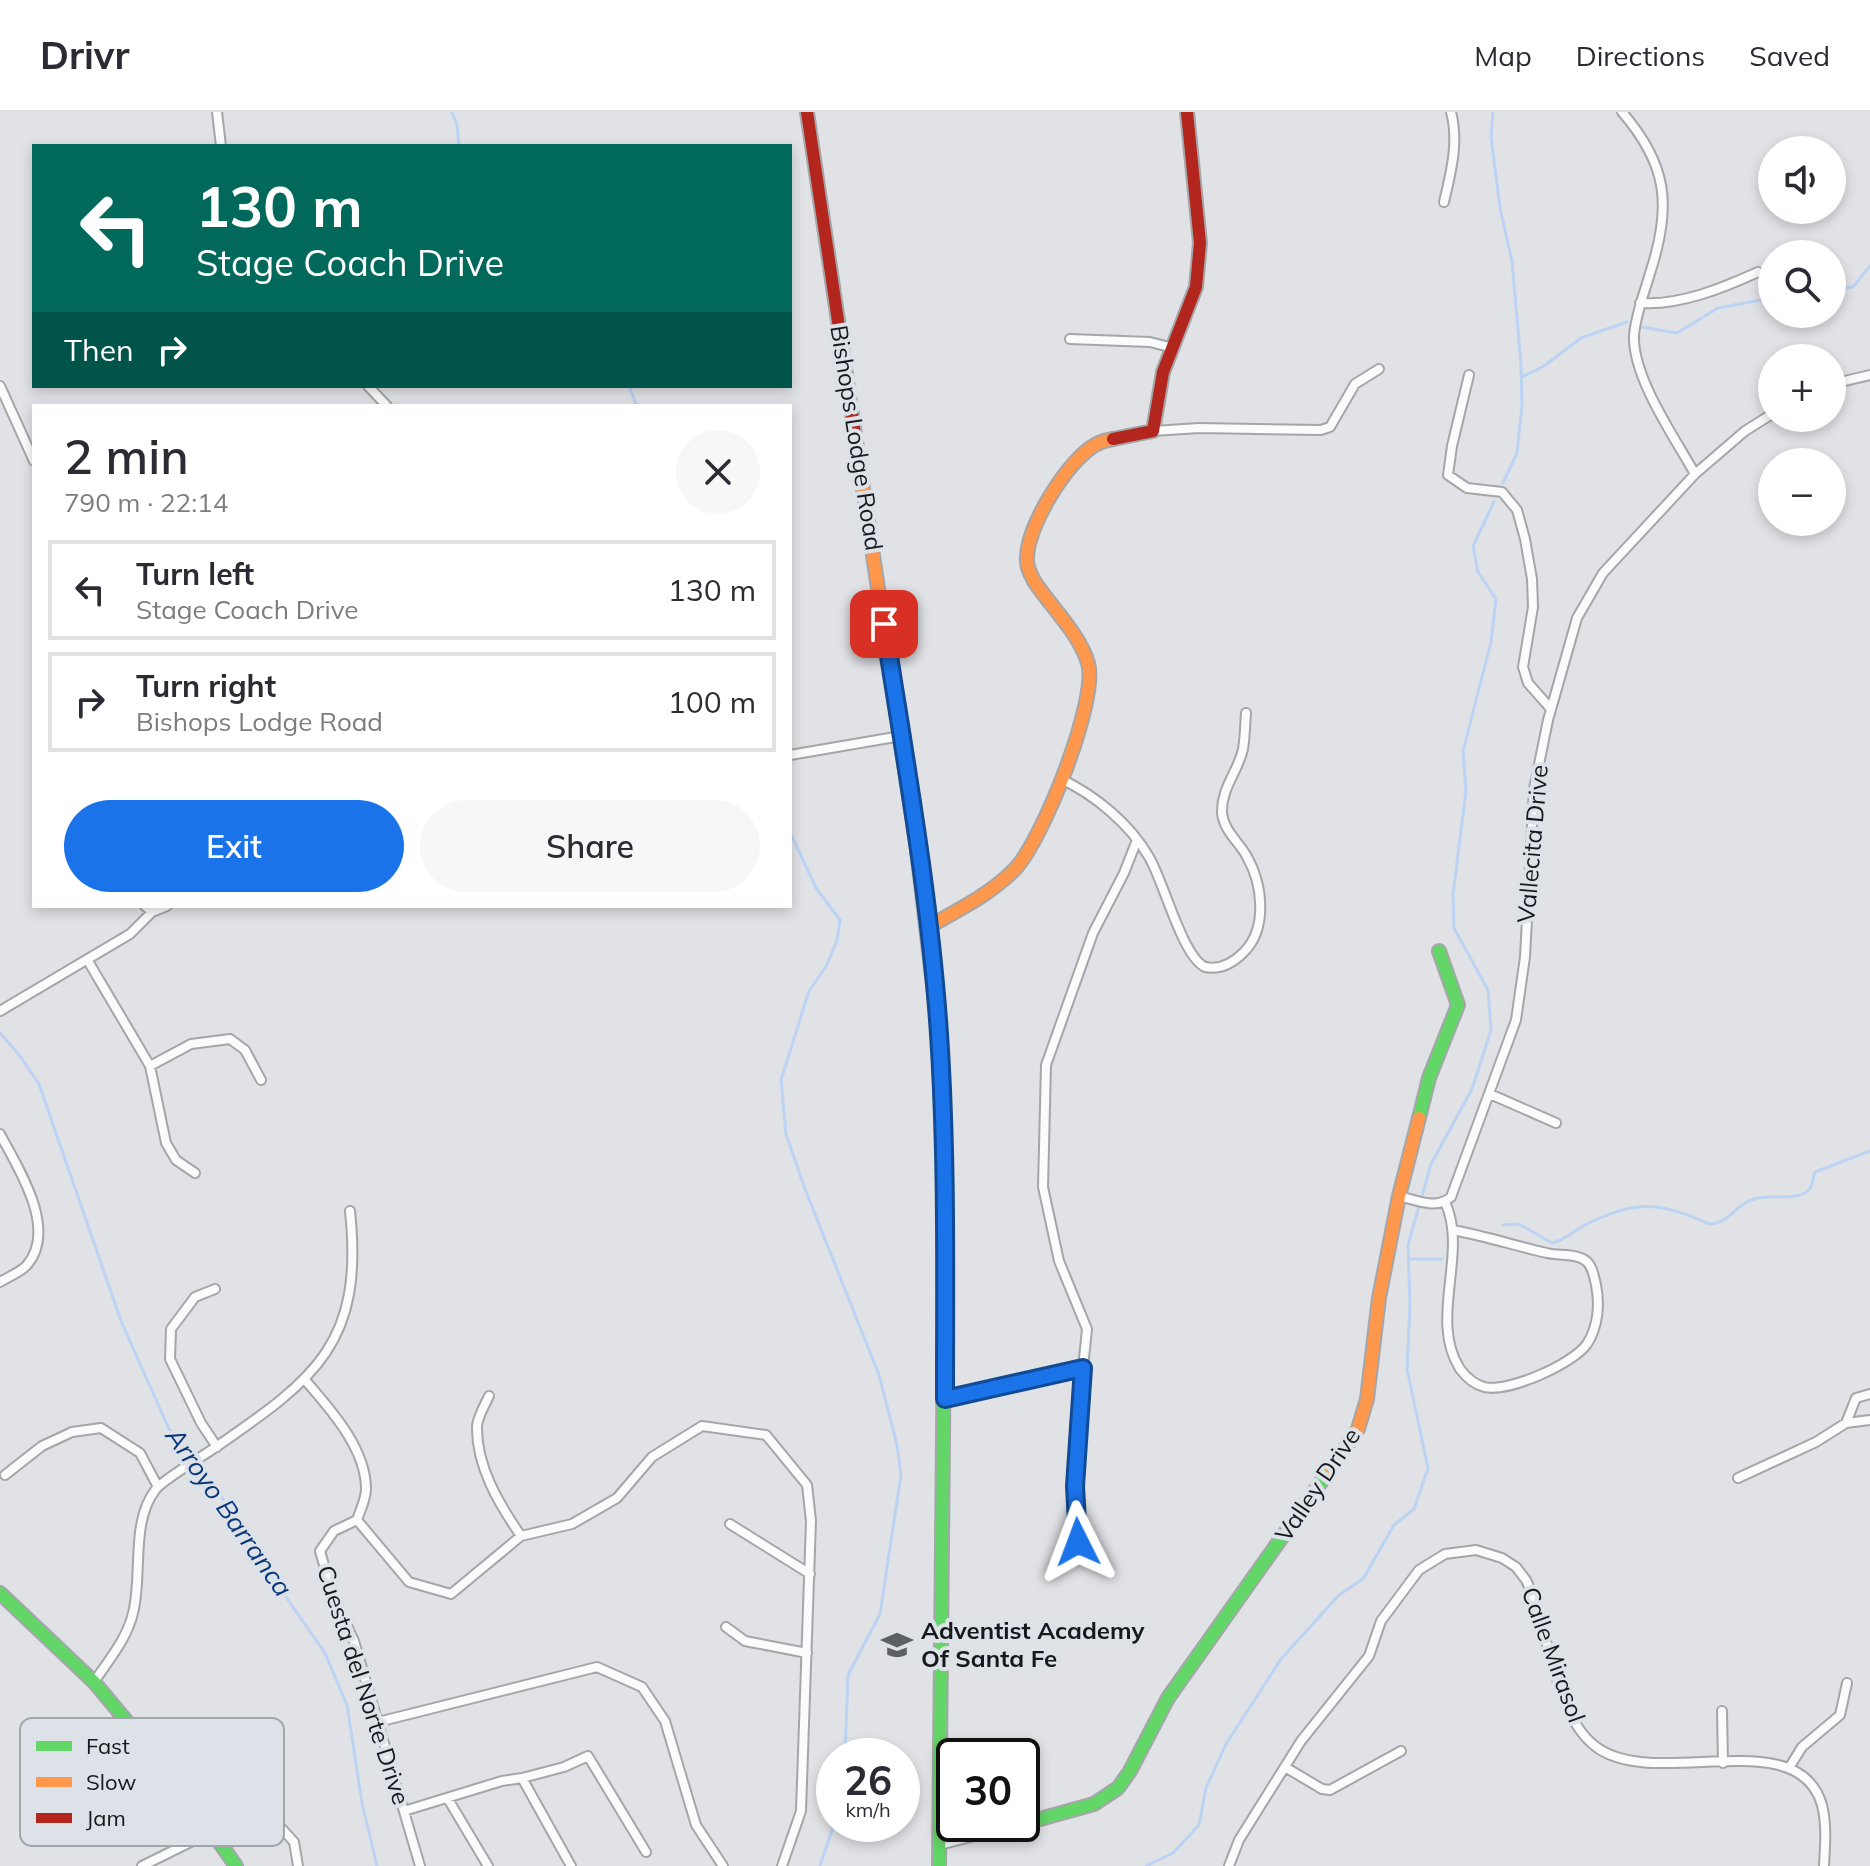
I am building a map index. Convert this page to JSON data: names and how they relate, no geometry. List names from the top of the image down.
{
  "streets": {
    "street": [
      "Bishops Lodge Road",
      "Vallecita Drive",
      "Valley Drive",
      "Calle Mirasol",
      "Cuesta del Norte Drive"
    ]
  },
  "crossings": [
    ["Bishops Lodge Road", "Valley Drive"]
  ],
  "water": ["Arroyo Barranca"],
  "places": {
    "school or university": ["Adventist Academy Of Santa Fe"]
  },
  "legend": ["Fast", "Slow", "Jam"],
  "page": {
    "header": "Drivr",
    "nav": ["Map", "Directions", "Saved"],
    "map_buttons": ["+", "−"],
    "turn": ["130 m", "Stage Coach Drive"],
    "then": "Then",
    "heading": ["2 min", "790 m · 22:14"],
    "list": [
      {
        "name": "Turn left",
        "note": "Stage Coach Drive",
        "value": "130 m"
      },
      {
        "name": "Turn right",
        "note": "Bishops Lodge Road",
        "value": "100 m"
      }
    ],
    "buttons": ["Exit", "Share"],
    "speed": "26 km/h",
    "limit": "30"
  }
}
